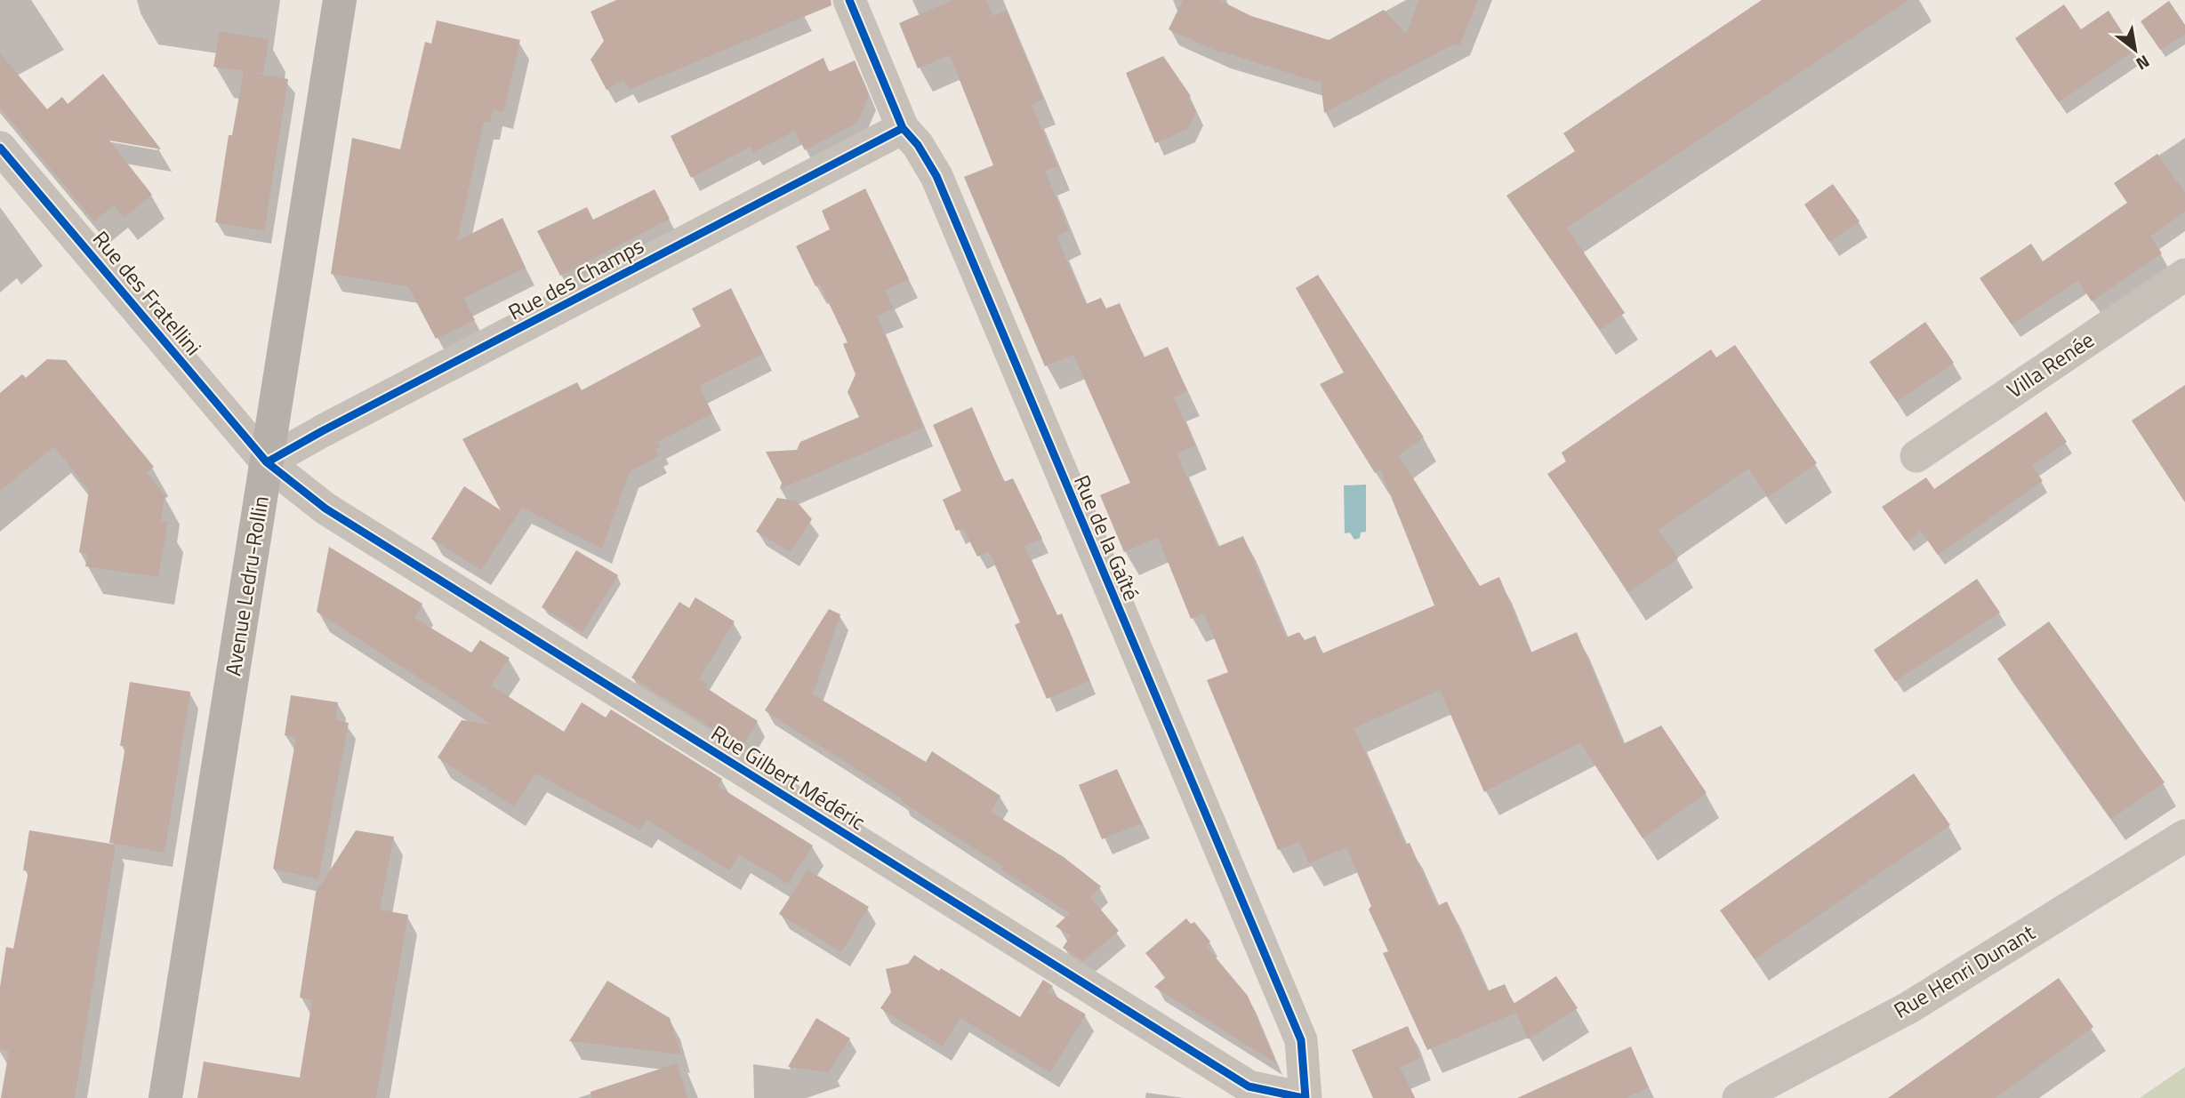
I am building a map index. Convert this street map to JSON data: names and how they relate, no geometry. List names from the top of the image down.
{
  "streets": {
    "street": [
      "Rue des Champs",
      "Rue des Fratellini",
      "Villa Renée",
      "Rue de la Gaîté",
      "Avenue Ledru-Rollin",
      "Rue Gilbert Médéric",
      "Rue Henri Dunant"
    ]
  },
  "crossings": [
    ["Rue des Champs", "Rue des Fratellini"],
    ["Rue des Champs", "Rue de la Gaîté"],
    ["Rue des Champs", "Avenue Ledru-Rollin"],
    ["Rue des Champs", "Rue Gilbert Médéric"],
    ["Rue des Fratellini", "Avenue Ledru-Rollin"],
    ["Rue des Fratellini", "Rue Gilbert Médéric"],
    ["Rue de la Gaîté", "Rue Gilbert Médéric"],
    ["Avenue Ledru-Rollin", "Rue Gilbert Médéric"]
  ],
  "north": "bottom right"
}
